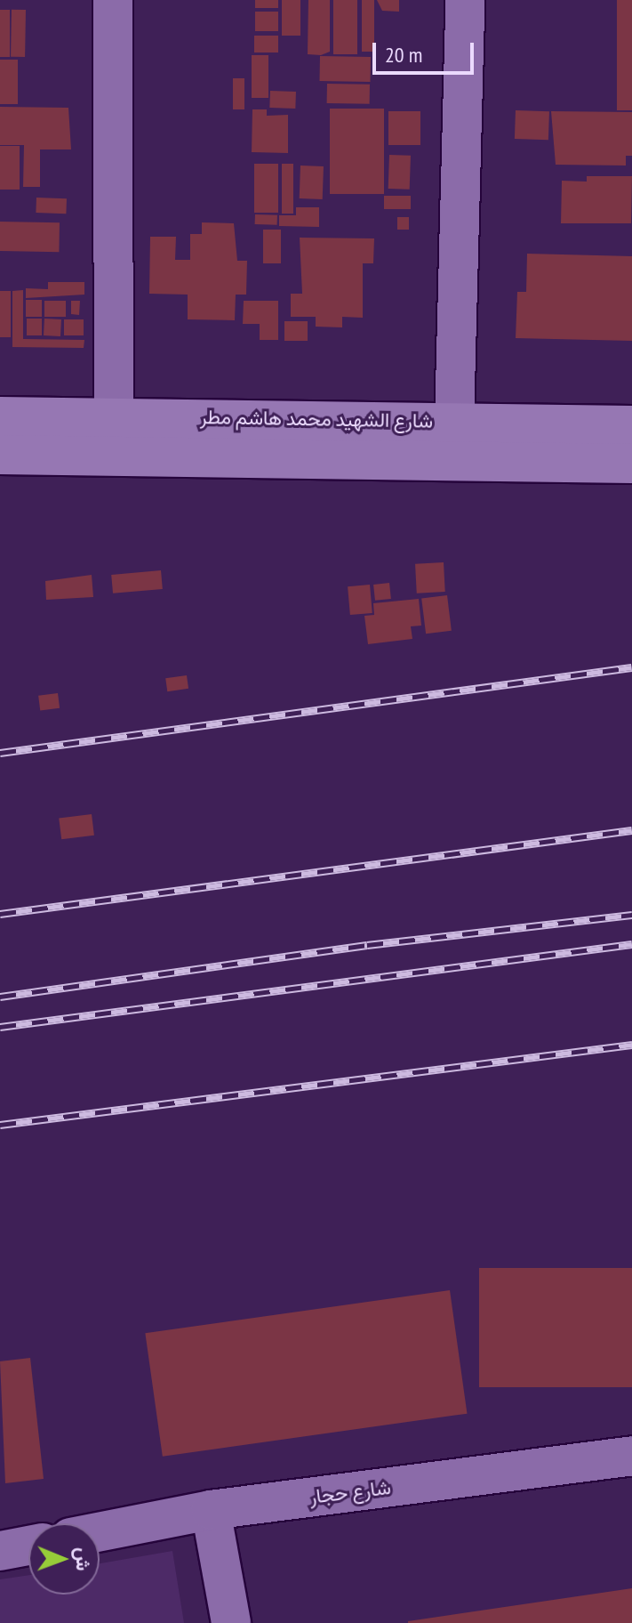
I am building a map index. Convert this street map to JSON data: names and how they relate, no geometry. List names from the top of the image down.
{
  "streets": {
    "main road": ["شارع الشهيد محمد هاشم مطر"],
    "street": ["شارع حجار"]
  },
  "scale_bar": "20 m",
  "north": "right"
}
